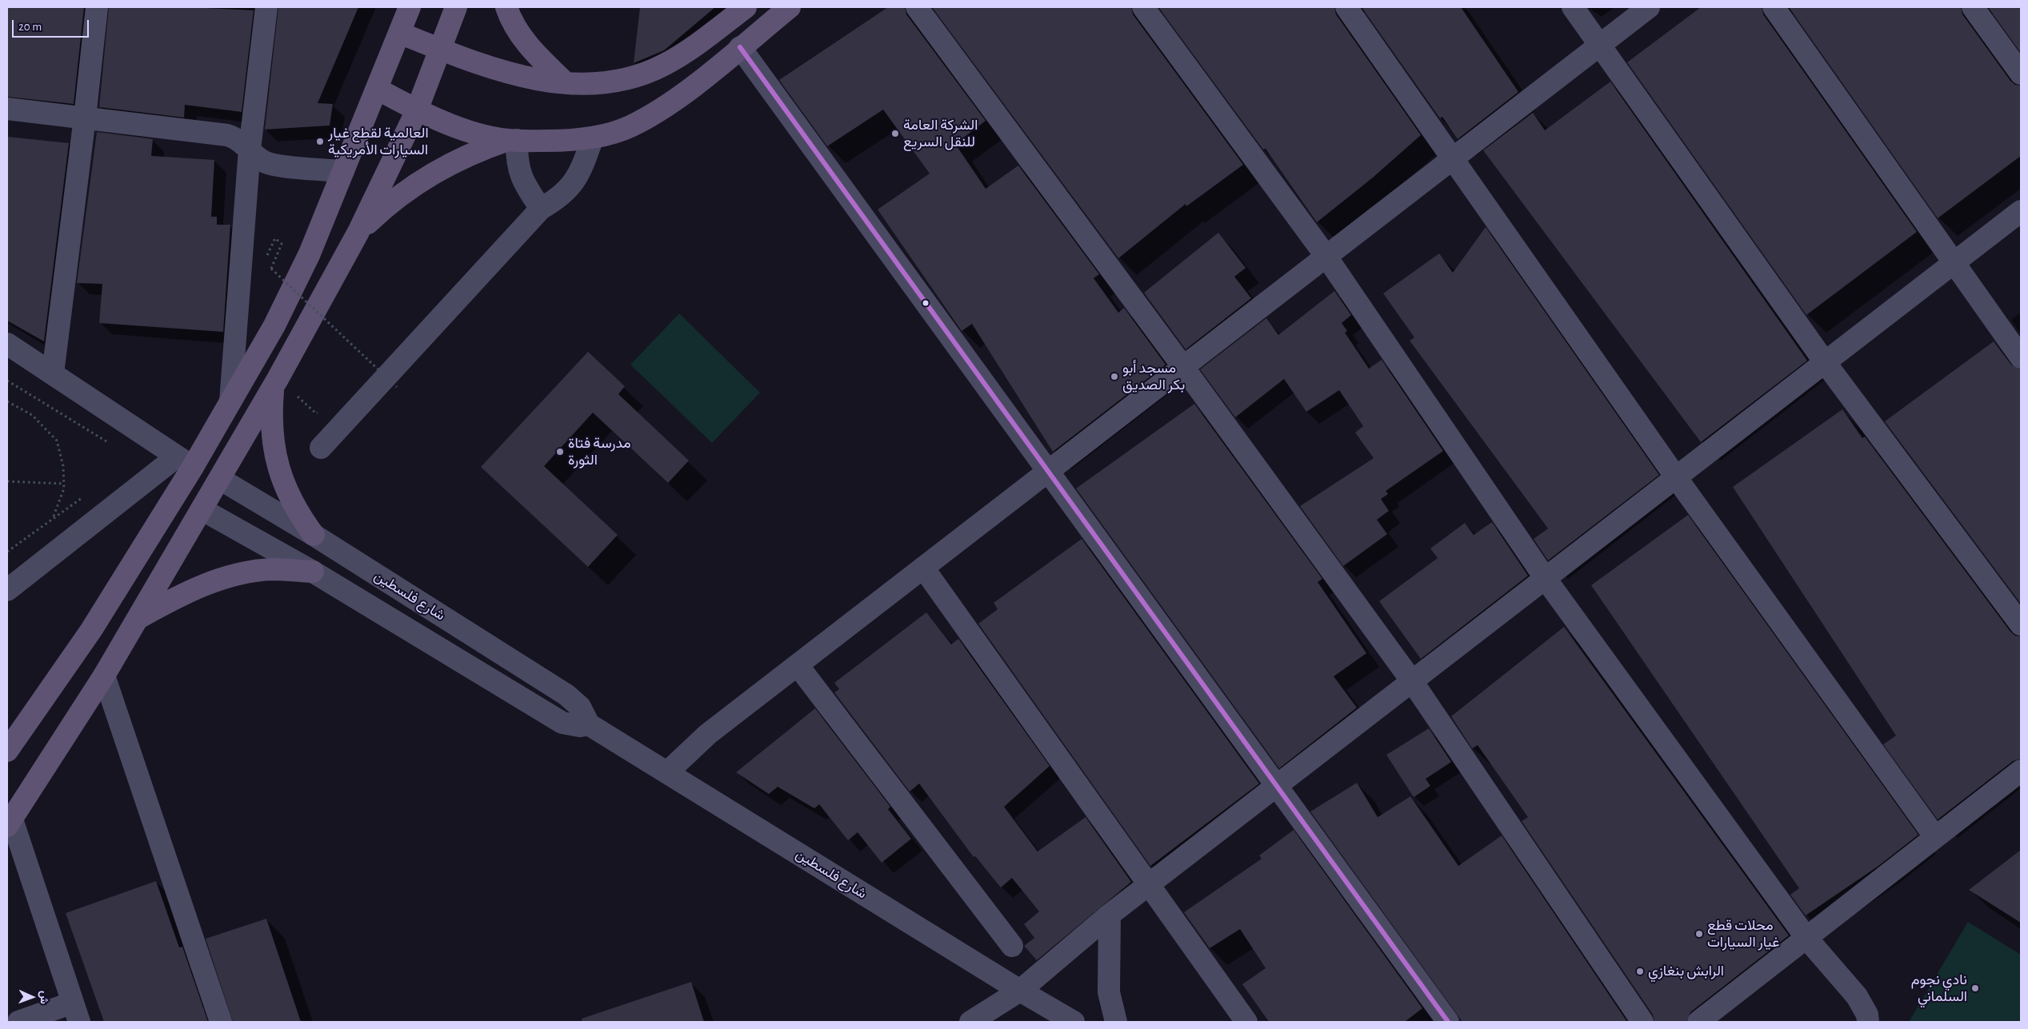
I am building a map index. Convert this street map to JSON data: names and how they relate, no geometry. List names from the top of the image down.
{
  "streets": {
    "street": ["شارع فلسطين"]
  },
  "places": [
    "الشركة العامة للنقل السريع",
    "العالمية لقطع غيار السيارات الأمريكية",
    "مسجد أبو بكر الصديق",
    "مدرسة فتاة الثورة",
    "محلات قطع غيار السيارات",
    "الرابش بنغازي",
    "نادي نجوم السلماني"
  ],
  "scale_bar": "20 m",
  "north": "right"
}
